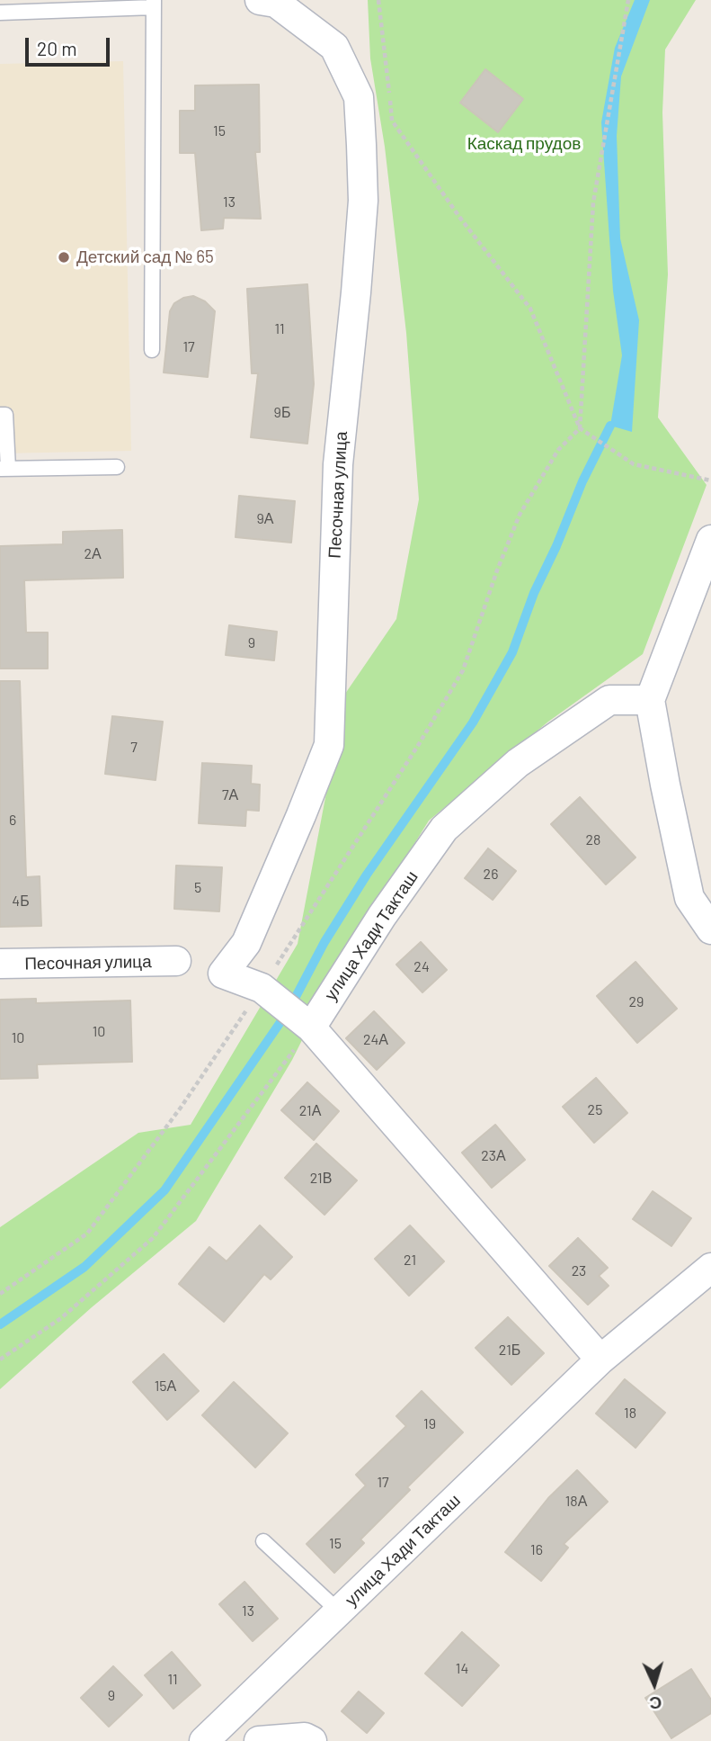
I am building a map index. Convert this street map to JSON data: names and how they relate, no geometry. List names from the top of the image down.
{
  "streets": {
    "street": ["Песочная улица", "улица Хади Такташ"]
  },
  "parks": ["Каскад прудов"],
  "places": ["Детский сад № 65"],
  "house_numbers": [
    "15",
    "13",
    "11",
    "17",
    "9Б",
    "9А",
    "2А",
    "9",
    "7",
    "7А",
    "6",
    "28",
    "26",
    "5",
    "4Б",
    "24",
    "29",
    "10",
    "10",
    "24А",
    "25",
    "21А",
    "23А",
    "21В",
    "21",
    "23",
    "21Б",
    "15А",
    "18",
    "19",
    "17",
    "18А",
    "15",
    "16",
    "13",
    "14",
    "11",
    "9"
  ],
  "scale_bar": "20 m",
  "north": "bottom"
}
